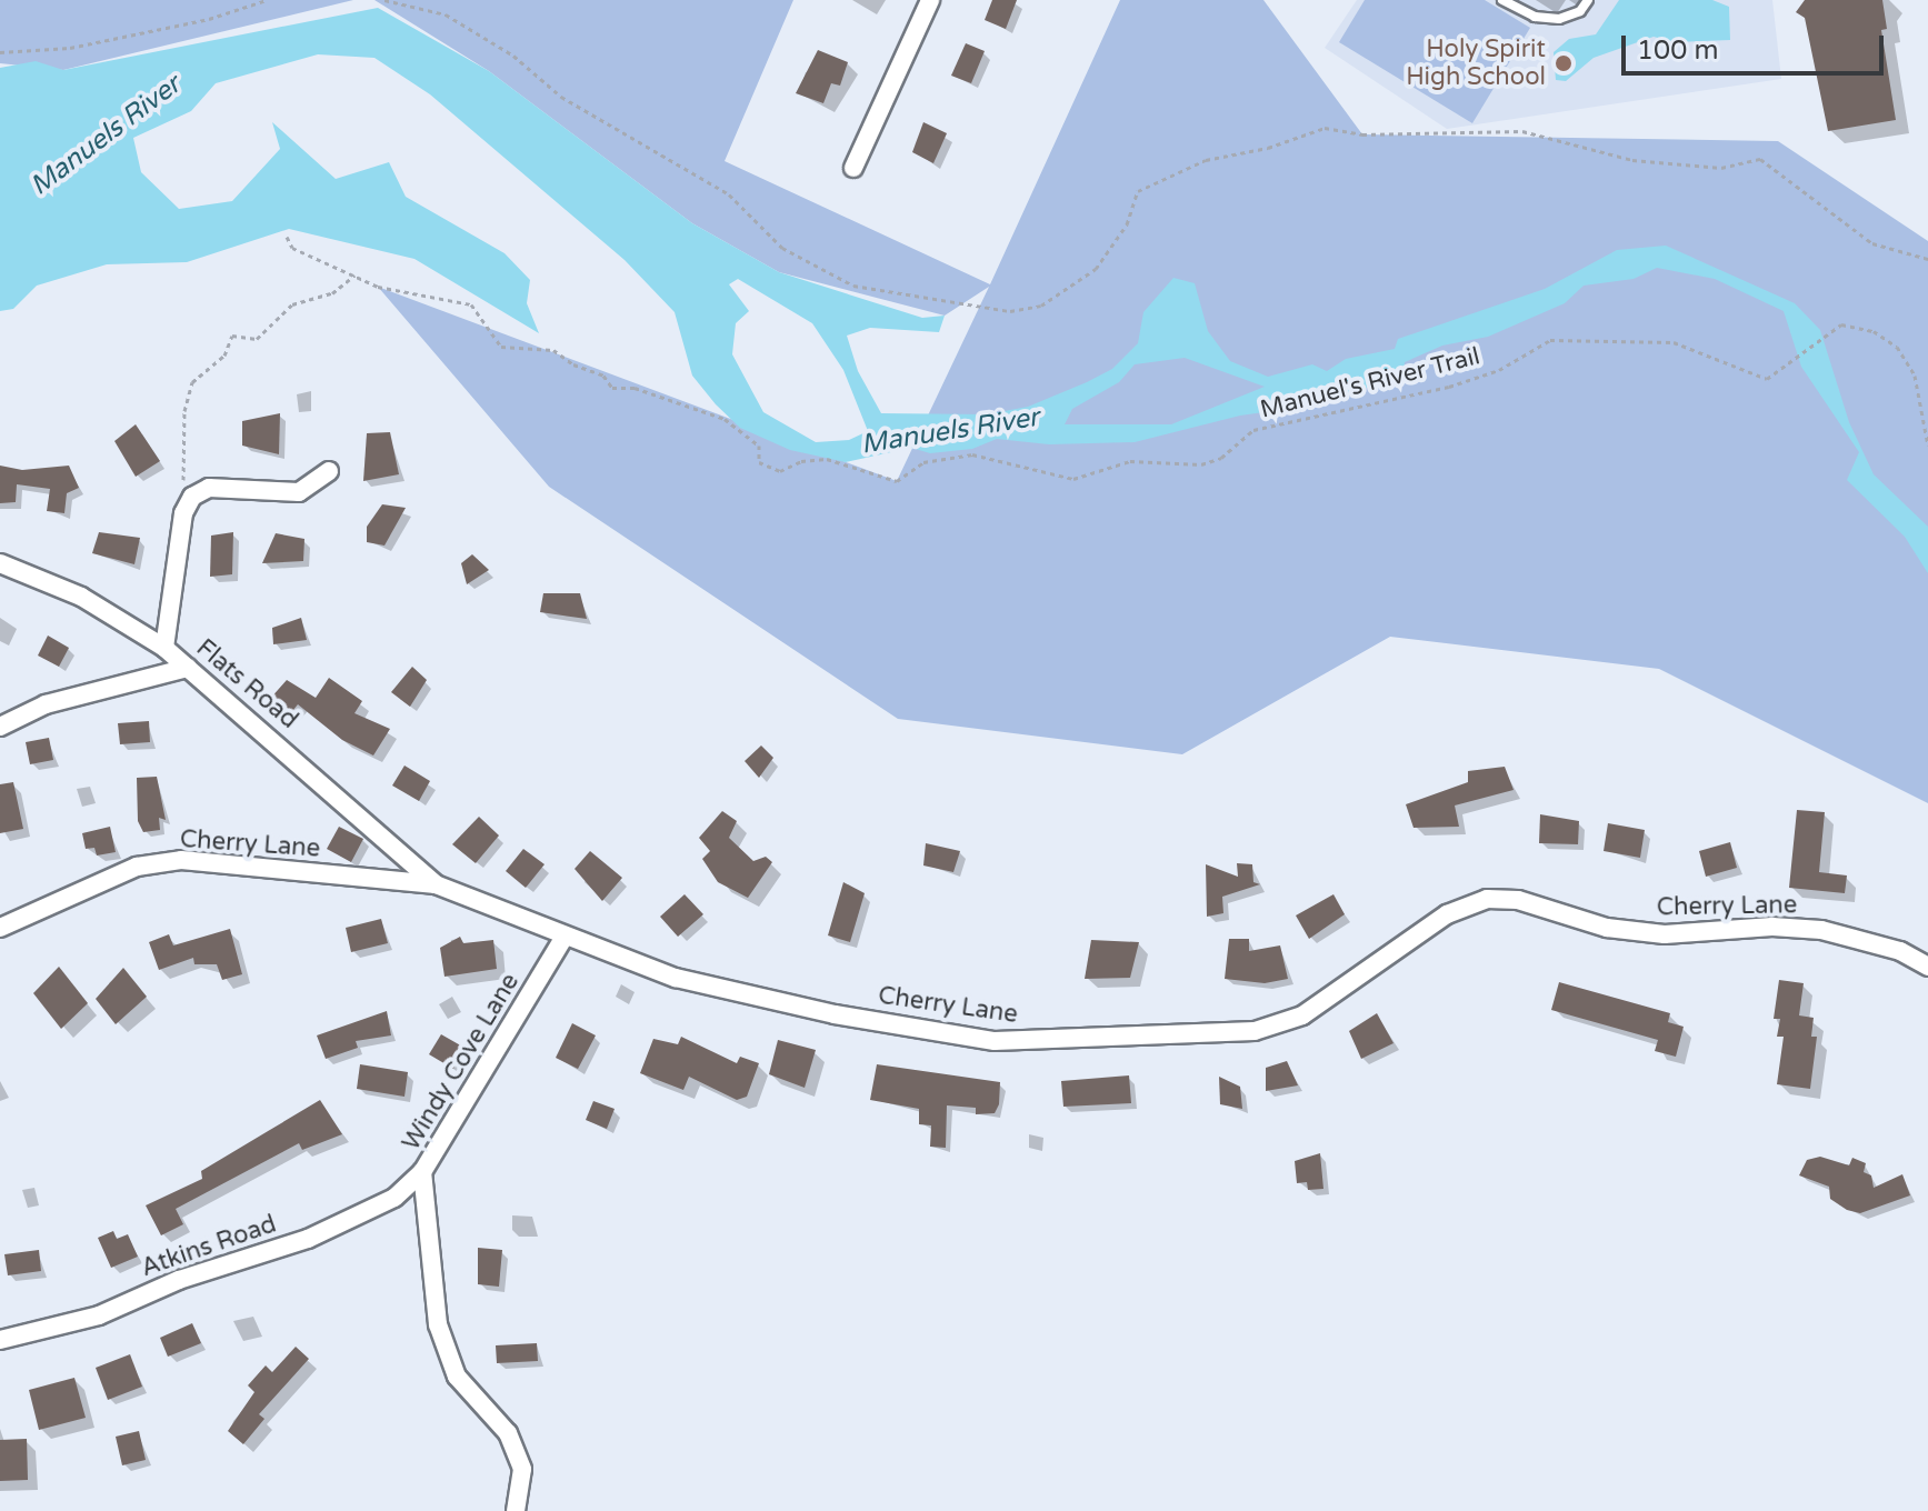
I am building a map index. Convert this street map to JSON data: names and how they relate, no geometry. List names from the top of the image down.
{
  "streets": {
    "street": [
      "Flats Road",
      "Cherry Lane",
      "Windy Cove Lane",
      "Atkins Road"
    ],
    "path": ["Manuel's River Trail"]
  },
  "crossings": [
    ["Flats Road", "Cherry Lane"],
    ["Cherry Lane", "Windy Cove Lane"],
    ["Windy Cove Lane", "Atkins Road"]
  ],
  "water": ["Manuels River"],
  "places": ["Holy Spirit High School"],
  "scale_bar": "100 m"
}
